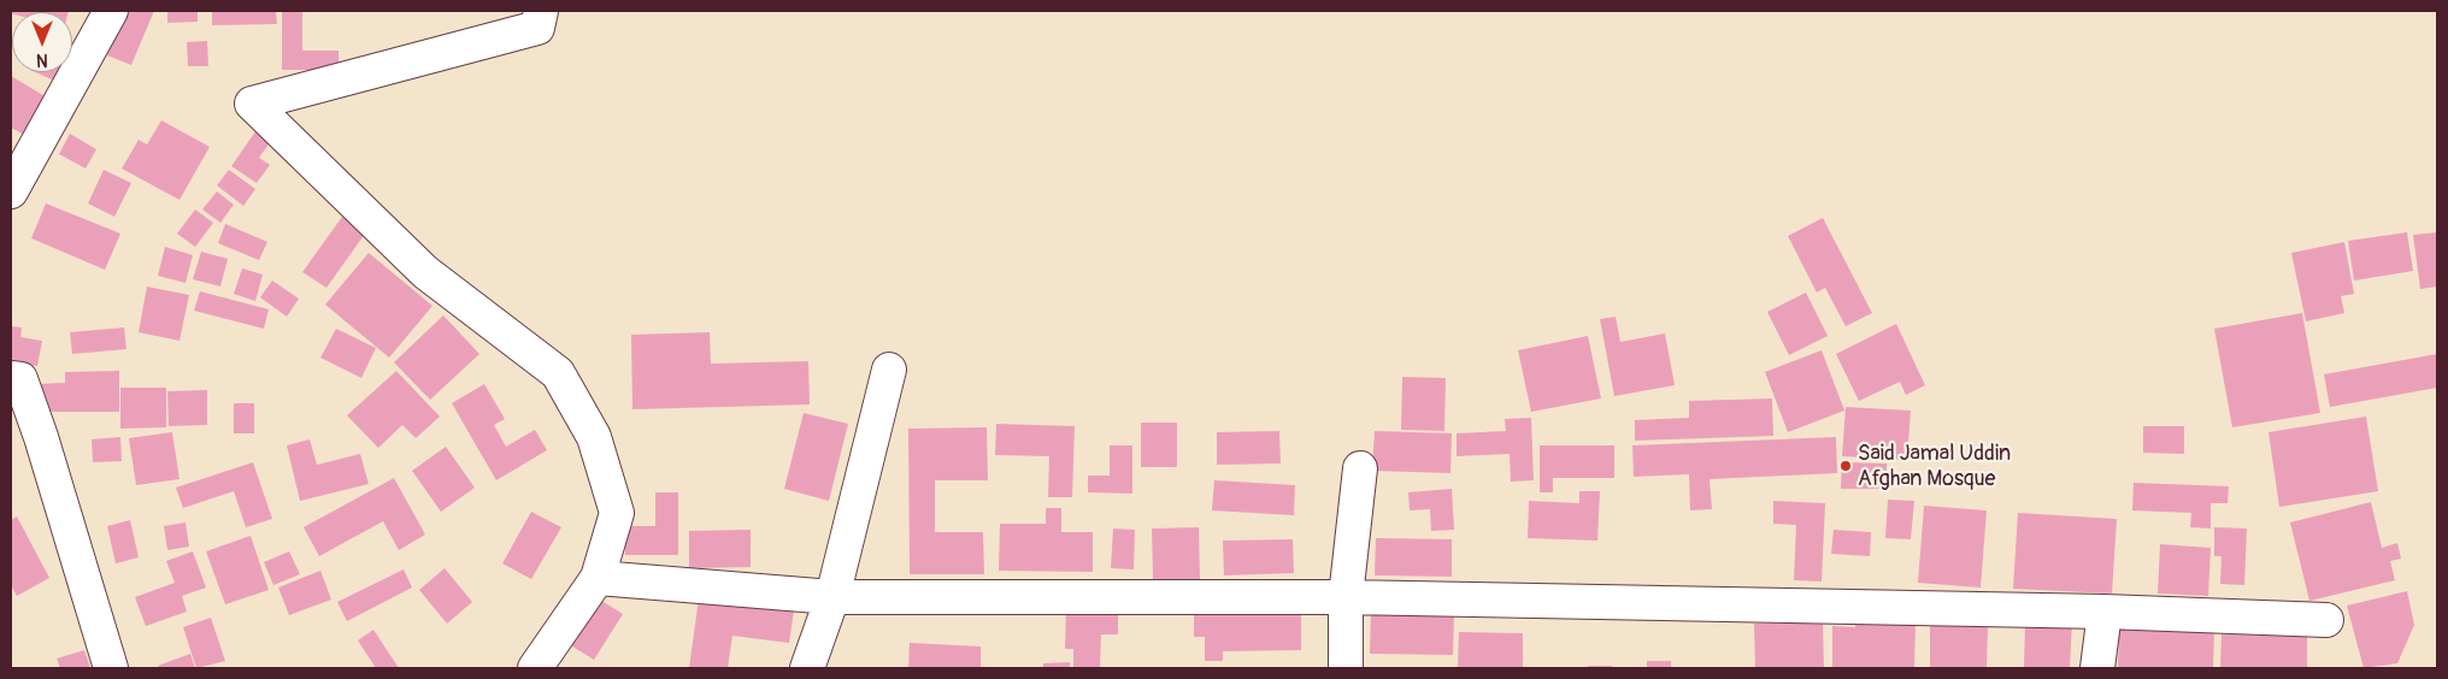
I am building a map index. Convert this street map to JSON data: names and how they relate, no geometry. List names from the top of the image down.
{
  "places": ["Said Jamal Uddin Afghan Mosque"],
  "north": "bottom"
}
